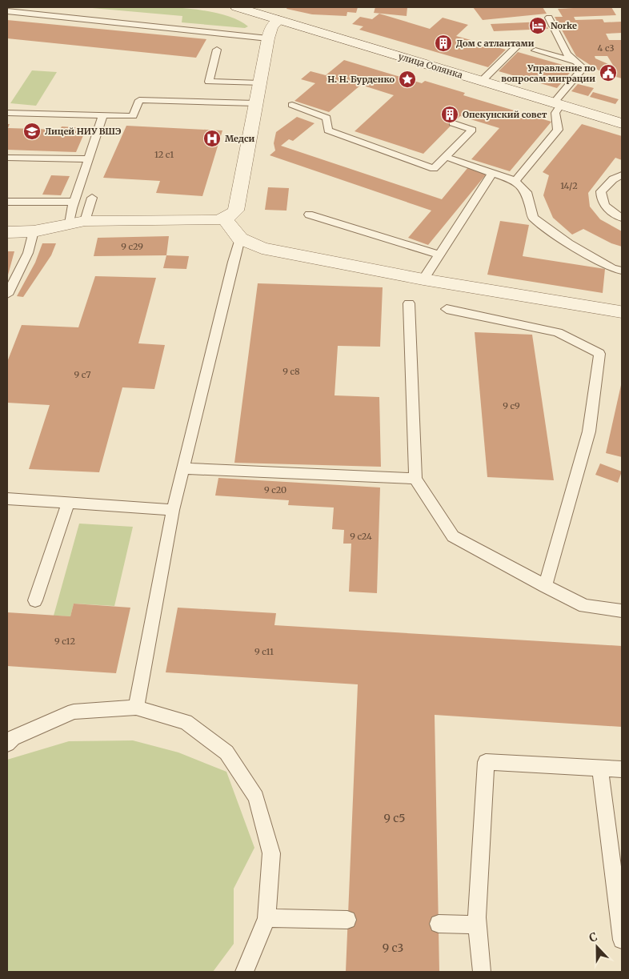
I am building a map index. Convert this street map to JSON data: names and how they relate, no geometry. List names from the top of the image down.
{
  "streets": {
    "street": ["улица Солянка"]
  },
  "places": {
    "hotel": ["Norke"],
    "building": ["Дом с атлантами", "Опекунский совет"],
    "public building": ["Управление по вопросам миграции"],
    "place": ["Н. Н. Бурденко"],
    "school or university": ["Лицей НИУ ВШЭ"],
    "hospital": ["Медси"]
  },
  "house_numbers": [
    "4 с3",
    "12 с1",
    "14/2",
    "9 с29",
    "9 с8",
    "9 с7",
    "9 с9",
    "9 с20",
    "9 с24",
    "9 с12",
    "9 с11",
    "9 с5",
    "9 с3"
  ],
  "north": "top"
}
